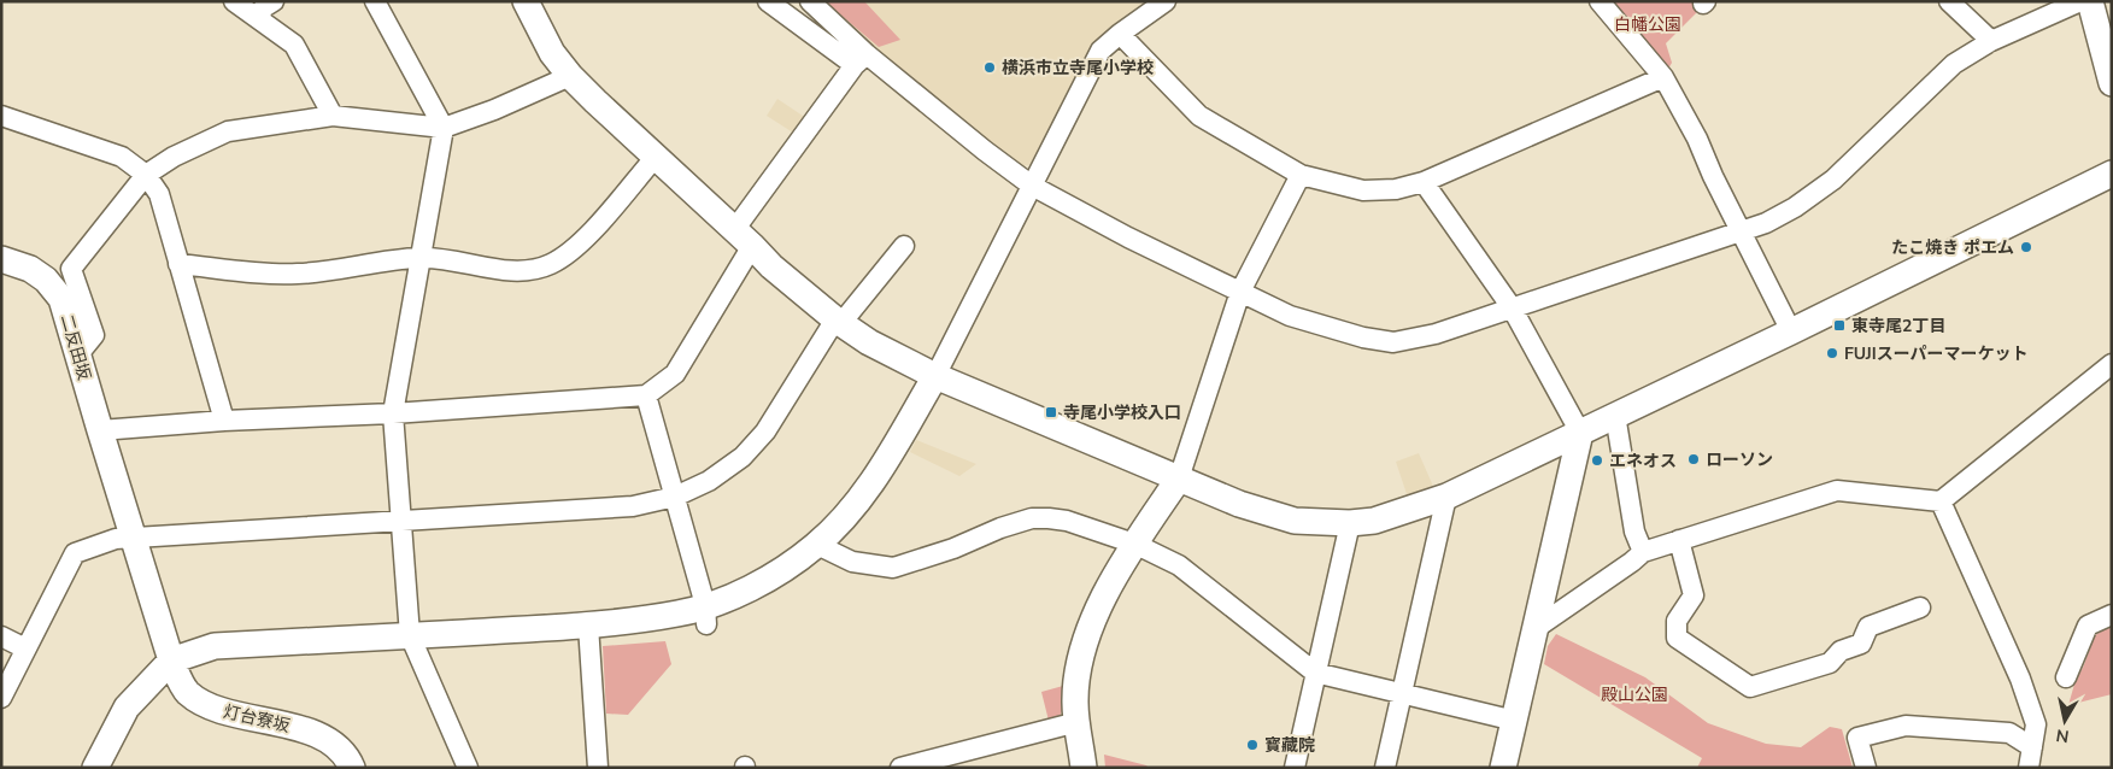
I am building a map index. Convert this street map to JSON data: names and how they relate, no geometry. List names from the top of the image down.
{
  "streets": {
    "street": ["二反田坂", "灯台寮坂"]
  },
  "crossings": [
    ["二反田坂", "灯台寮坂"]
  ],
  "parks": ["白幡公園", "殿山公園"],
  "places": {
    "other": [
      "横浜市立寺尾小学校",
      "たこ焼き ポエム",
      "FUJIスーパーマーケット",
      "ローソン",
      "エネオス",
      "寳藏院"
    ],
    "transit": ["東寺尾2丁目", "寺尾小学校入口"]
  },
  "north": "bottom"
}
